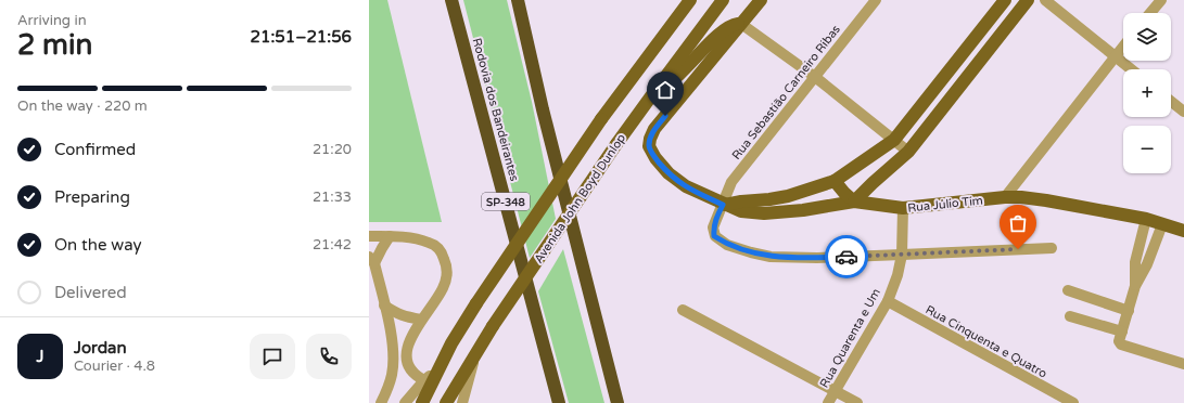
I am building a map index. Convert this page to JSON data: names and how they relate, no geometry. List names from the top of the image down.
{
  "streets": {
    "highway": ["Rodovia dos Bandeirantes", "SP-348"],
    "main road": ["Avenida John Boyd Dunlop", "Rua Júlio Tim"],
    "street": ["Rua Sebastião Carneiro Ribas", "Rua Quarenta e Um", "Rua Cinquenta e Quatro"]
  },
  "crossings": [
    ["Rua Sebastião Carneiro Ribas", "Rua Júlio Tim"],
    ["Rua Sebastião Carneiro Ribas", "Rua Quarenta e Um"],
    ["Rua Júlio Tim", "Rua Quarenta e Um"],
    ["Rua Quarenta e Um", "Rua Cinquenta e Quatro"]
  ],
  "page": {
    "heading": ["2 min", "Arriving in", "21:51–21:56"],
    "panel": ["Jordan", "Courier · 4.8"],
    "map_buttons": ["+", "−"],
    "bar": "On the way · 220 m",
    "list": [
      ["Confirmed", "21:20"],
      ["Preparing", "21:33"],
      ["On the way", "21:42"],
      "Delivered"
    ],
    "round": "J"
  }
}
